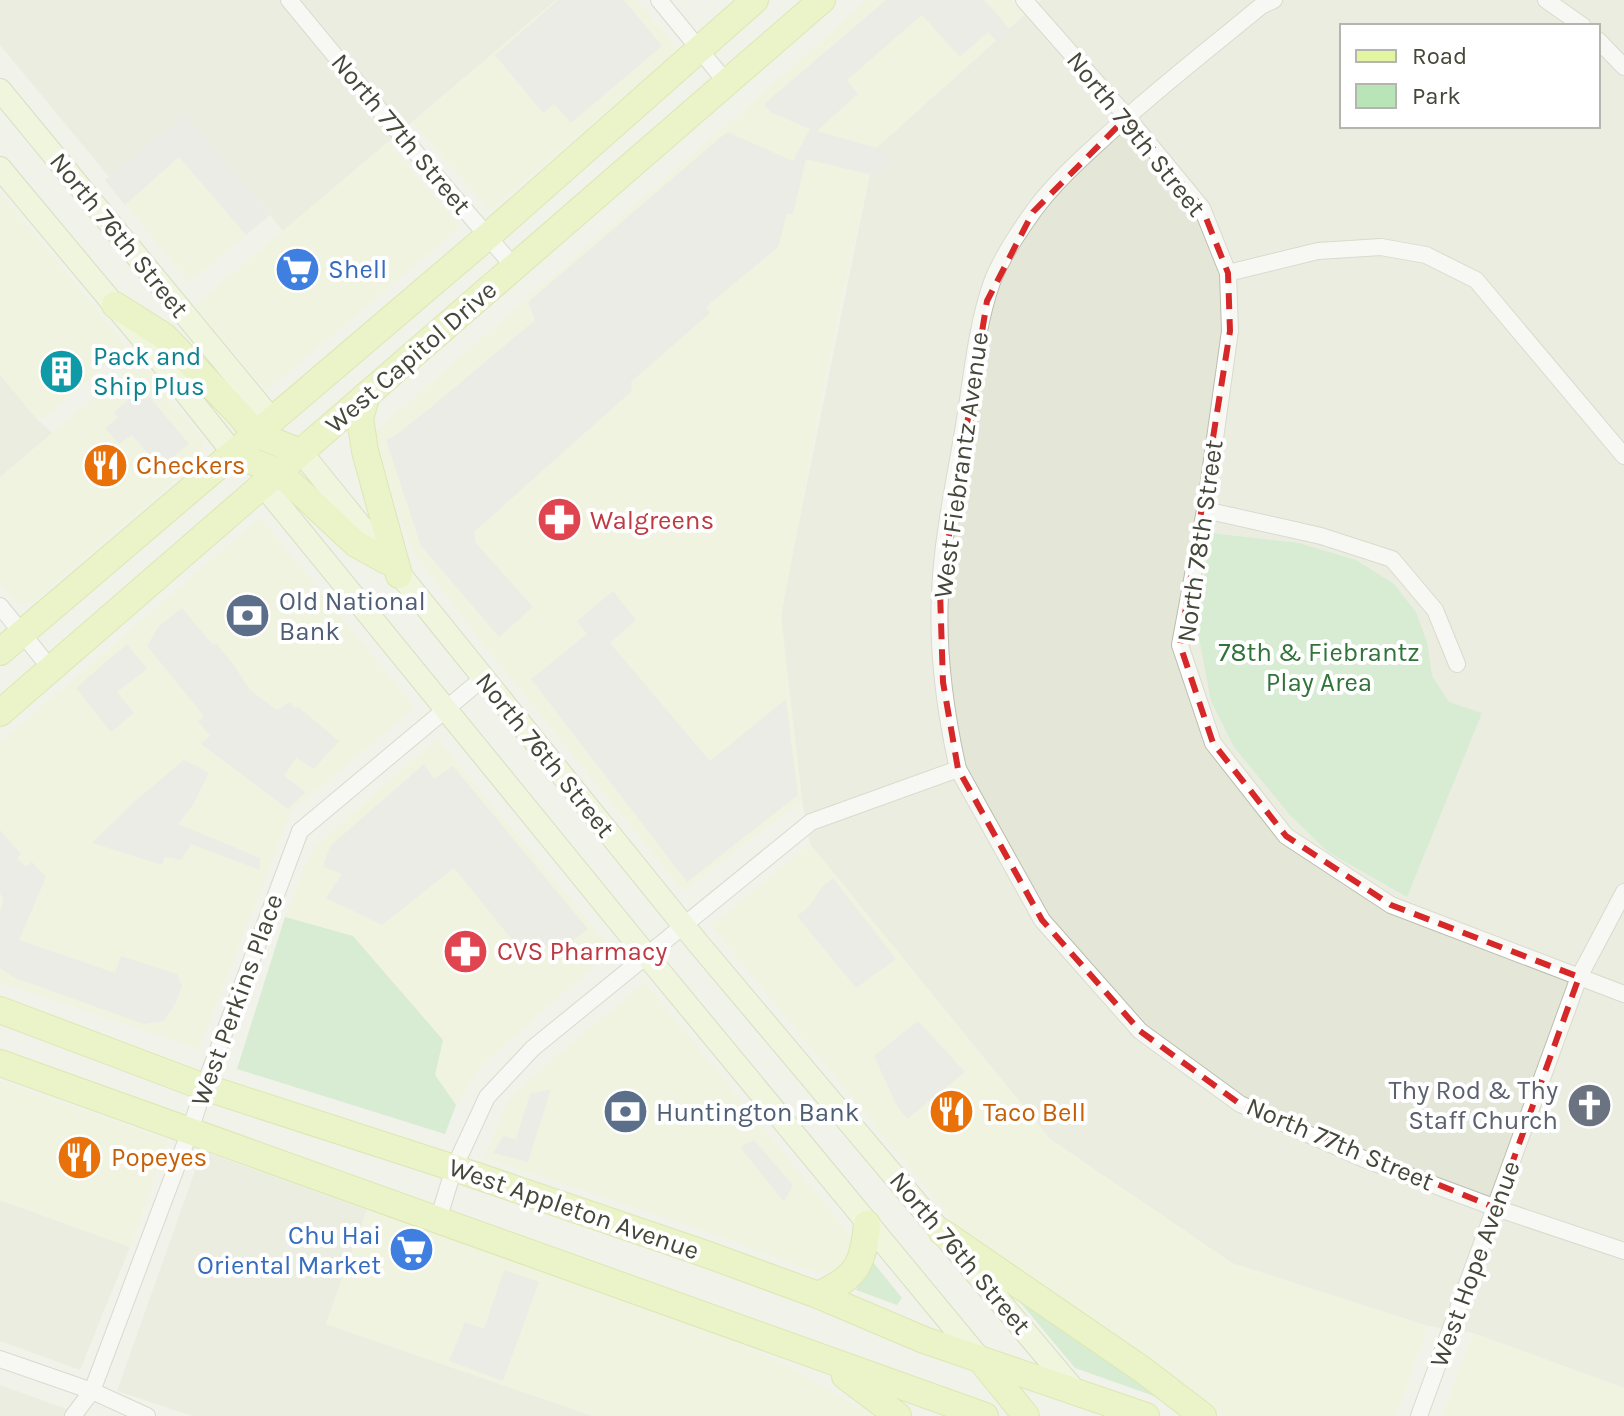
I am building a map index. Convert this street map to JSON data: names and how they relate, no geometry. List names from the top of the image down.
{
  "streets": {
    "main road": ["North 76th Street", "West Capitol Drive", "West Appleton Avenue"],
    "street": [
      "North 77th Street",
      "North 79th Street",
      "West Fiebrantz Avenue",
      "North 78th Street",
      "West Perkins Place",
      "West Hope Avenue"
    ]
  },
  "crossings": [
    ["North 77th Street", "West Capitol Drive"],
    ["North 77th Street", "West Fiebrantz Avenue"],
    ["North 77th Street", "West Hope Avenue"],
    ["North 79th Street", "West Fiebrantz Avenue"],
    ["North 79th Street", "North 78th Street"],
    ["North 76th Street", "West Capitol Drive"],
    ["North 76th Street", "West Perkins Place"],
    ["North 76th Street", "West Appleton Avenue"],
    ["North 78th Street", "West Hope Avenue"],
    ["West Perkins Place", "West Appleton Avenue"]
  ],
  "parks": ["78th & Fiebrantz Play Area"],
  "places": {
    "supermarket": ["Shell", "Chu Hai Oriental Market"],
    "building": ["Pack and Ship Plus"],
    "restaurant": ["Checkers", "Taco Bell", "Popeyes"],
    "pharmacy": ["Walgreens", "CVS Pharmacy"],
    "bank": ["Old National Bank", "Huntington Bank"],
    "church": ["Thy Rod & Thy Staff Church"]
  },
  "legend": ["Road", "Park"]
}
